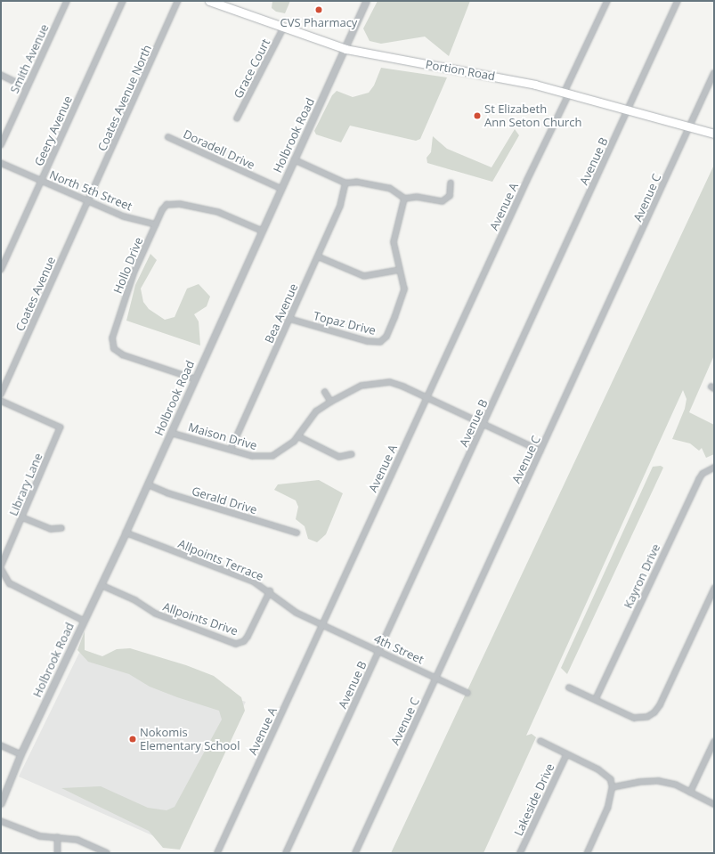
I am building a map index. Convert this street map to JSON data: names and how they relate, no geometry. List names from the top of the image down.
{
  "streets": {
    "main road": ["Portion Road"],
    "street": [
      "Smith Avenue",
      "Grace Court",
      "Coates Avenue North",
      "Geery Avenue",
      "Holbrook Road",
      "Doradell Drive",
      "Avenue B",
      "North 5th Street",
      "Avenue C",
      "Avenue A",
      "Hollo Drive",
      "Coates Avenue",
      "Bea Avenue",
      "Topaz Drive",
      "Maison Drive",
      "Library Lane",
      "Gerald Drive",
      "Allpoints Terrace",
      "Kayron Drive",
      "Allpoints Drive",
      "4th Street",
      "Lakeside Drive"
    ]
  },
  "crossings": [
    ["Grace Court", "Portion Road"],
    ["Portion Road", "Holbrook Road"],
    ["Portion Road", "Avenue B"],
    ["Portion Road", "Avenue C"],
    ["Portion Road", "Avenue A"],
    ["Coates Avenue North", "North 5th Street"],
    ["Coates Avenue North", "Coates Avenue"],
    ["Geery Avenue", "North 5th Street"],
    ["Holbrook Road", "Doradell Drive"],
    ["Holbrook Road", "Hollo Drive"],
    ["Holbrook Road", "Maison Drive"],
    ["Holbrook Road", "Library Lane"],
    ["Holbrook Road", "Gerald Drive"],
    ["Holbrook Road", "Allpoints Terrace"],
    ["Holbrook Road", "Allpoints Drive"],
    ["Avenue B", "Maison Drive"],
    ["Avenue B", "4th Street"],
    ["North 5th Street", "Hollo Drive"],
    ["North 5th Street", "Coates Avenue"],
    ["Avenue C", "Maison Drive"],
    ["Avenue C", "4th Street"],
    ["Avenue A", "Maison Drive"],
    ["Avenue A", "Allpoints Terrace"],
    ["Avenue A", "4th Street"],
    ["Bea Avenue", "Topaz Drive"],
    ["Bea Avenue", "Maison Drive"],
    ["Allpoints Terrace", "Allpoints Drive"],
    ["Allpoints Terrace", "4th Street"]
  ],
  "places": ["CVS Pharmacy", "St Elizabeth Ann Seton Church", "Nokomis Elementary School"]
}
